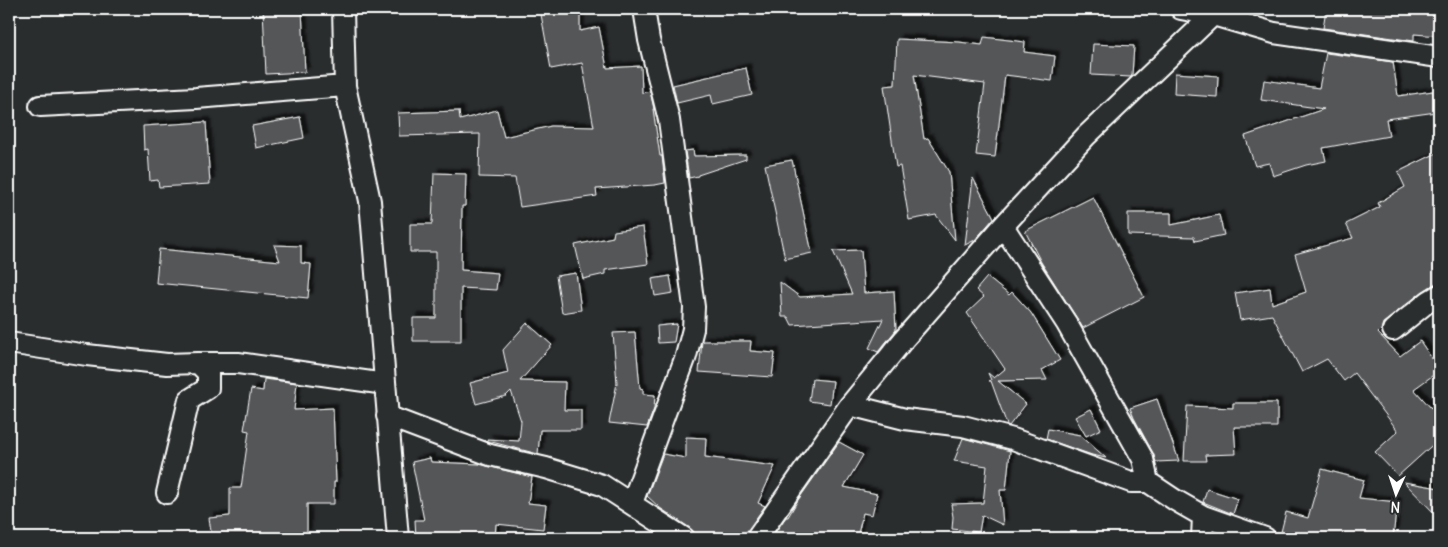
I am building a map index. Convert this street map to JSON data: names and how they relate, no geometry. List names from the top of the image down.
{
  "north": "bottom"
}
